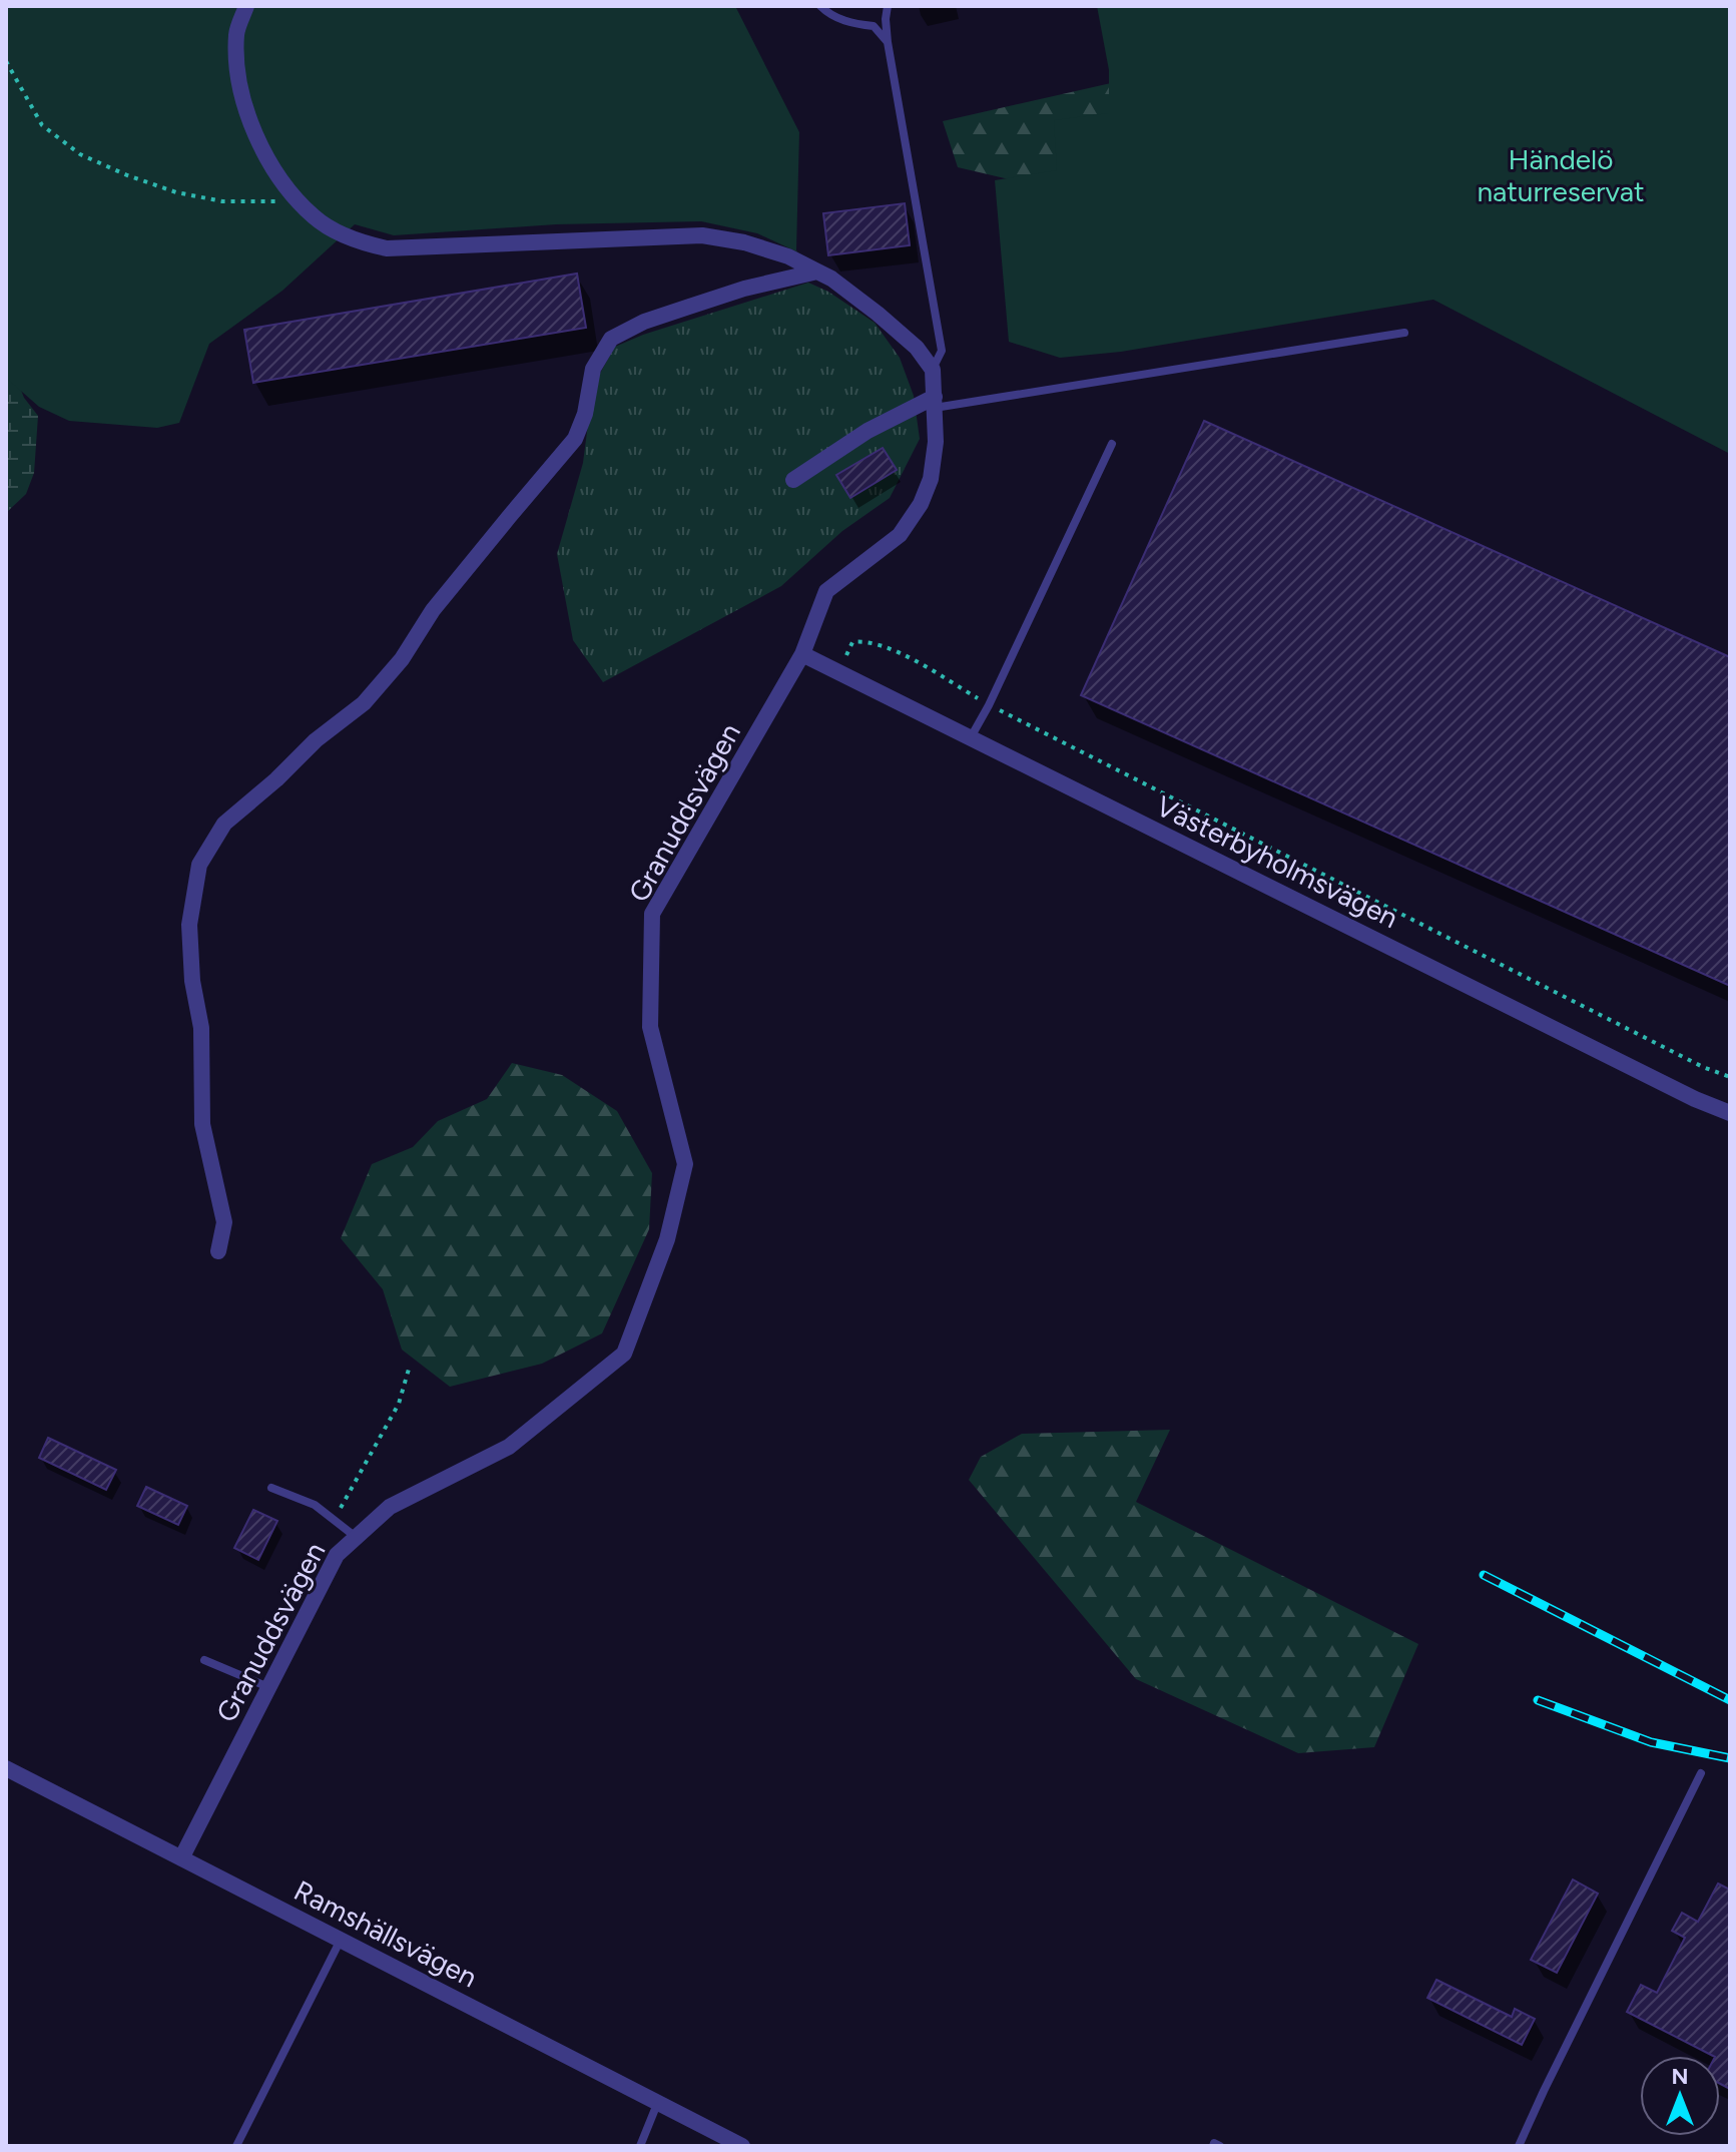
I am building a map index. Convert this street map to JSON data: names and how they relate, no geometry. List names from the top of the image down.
{
  "streets": {
    "street": ["Granuddsvägen", "Västerbyholmsvägen", "Ramshällsvägen"]
  },
  "crossings": [
    ["Granuddsvägen", "Västerbyholmsvägen"],
    ["Granuddsvägen", "Ramshällsvägen"]
  ],
  "parks": ["Händelö naturreservat"],
  "north": "top"
}
